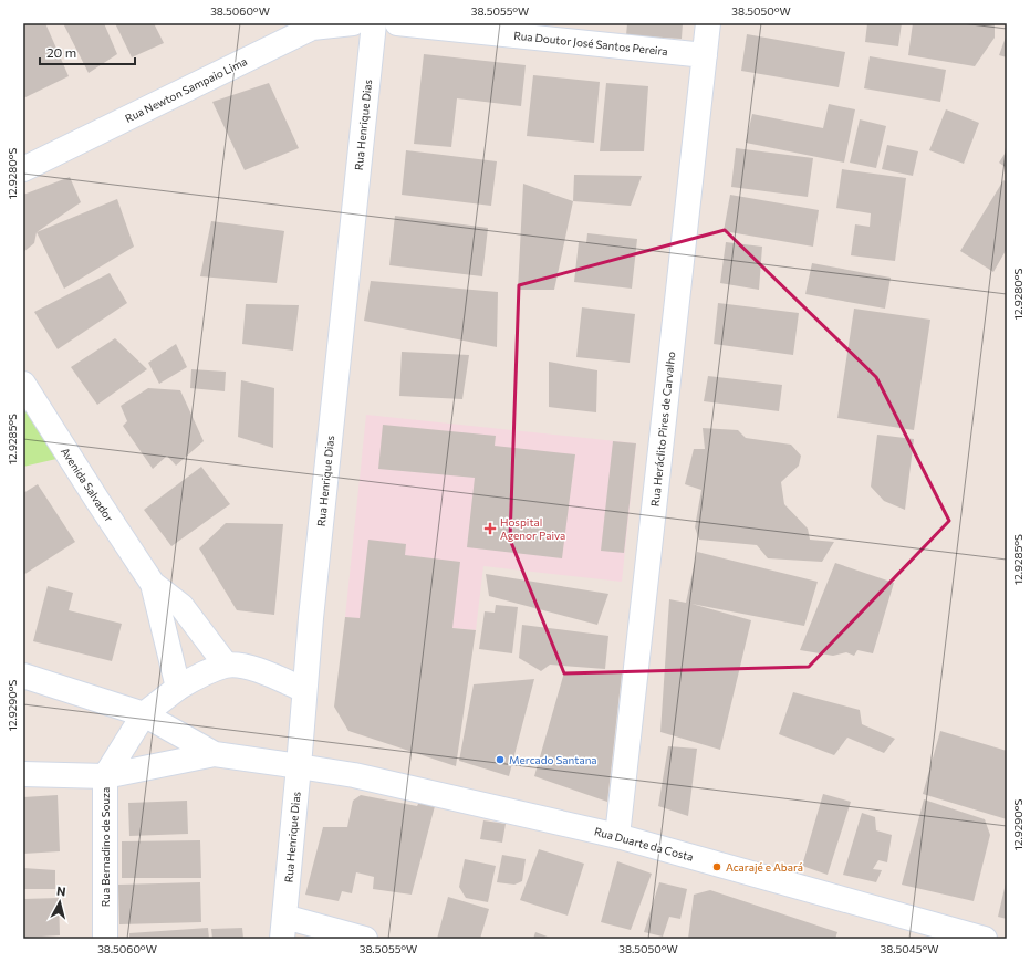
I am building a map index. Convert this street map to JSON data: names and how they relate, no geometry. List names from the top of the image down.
{
  "streets": {
    "street": [
      "Rua Doutor José Santos Pereira",
      "Rua Newton Sampaio Lima",
      "Rua Henrique Dias",
      "Rua Heráclito Pires de Carvalho",
      "Avenida Salvador",
      "Rua Duarte da Costa",
      "Rua Bernadino de Souza"
    ]
  },
  "crossings": [
    ["Rua Doutor José Santos Pereira", "Rua Heráclito Pires de Carvalho"],
    ["Rua Henrique Dias", "Rua Duarte da Costa"],
    ["Rua Heráclito Pires de Carvalho", "Rua Duarte da Costa"]
  ],
  "places": {
    "health": ["Hospital Agenor Paiva"],
    "other": ["Mercado Santana", "Acarajé e Abará"]
  },
  "scale_bar": "20 m",
  "north": "top",
  "coordinates": [
    "38.5060°W",
    "38.5055°W",
    "38.5050°W",
    "12.9280°S",
    "12.9285°S",
    "12.9290°S",
    "38.5045°W"
  ]
}
